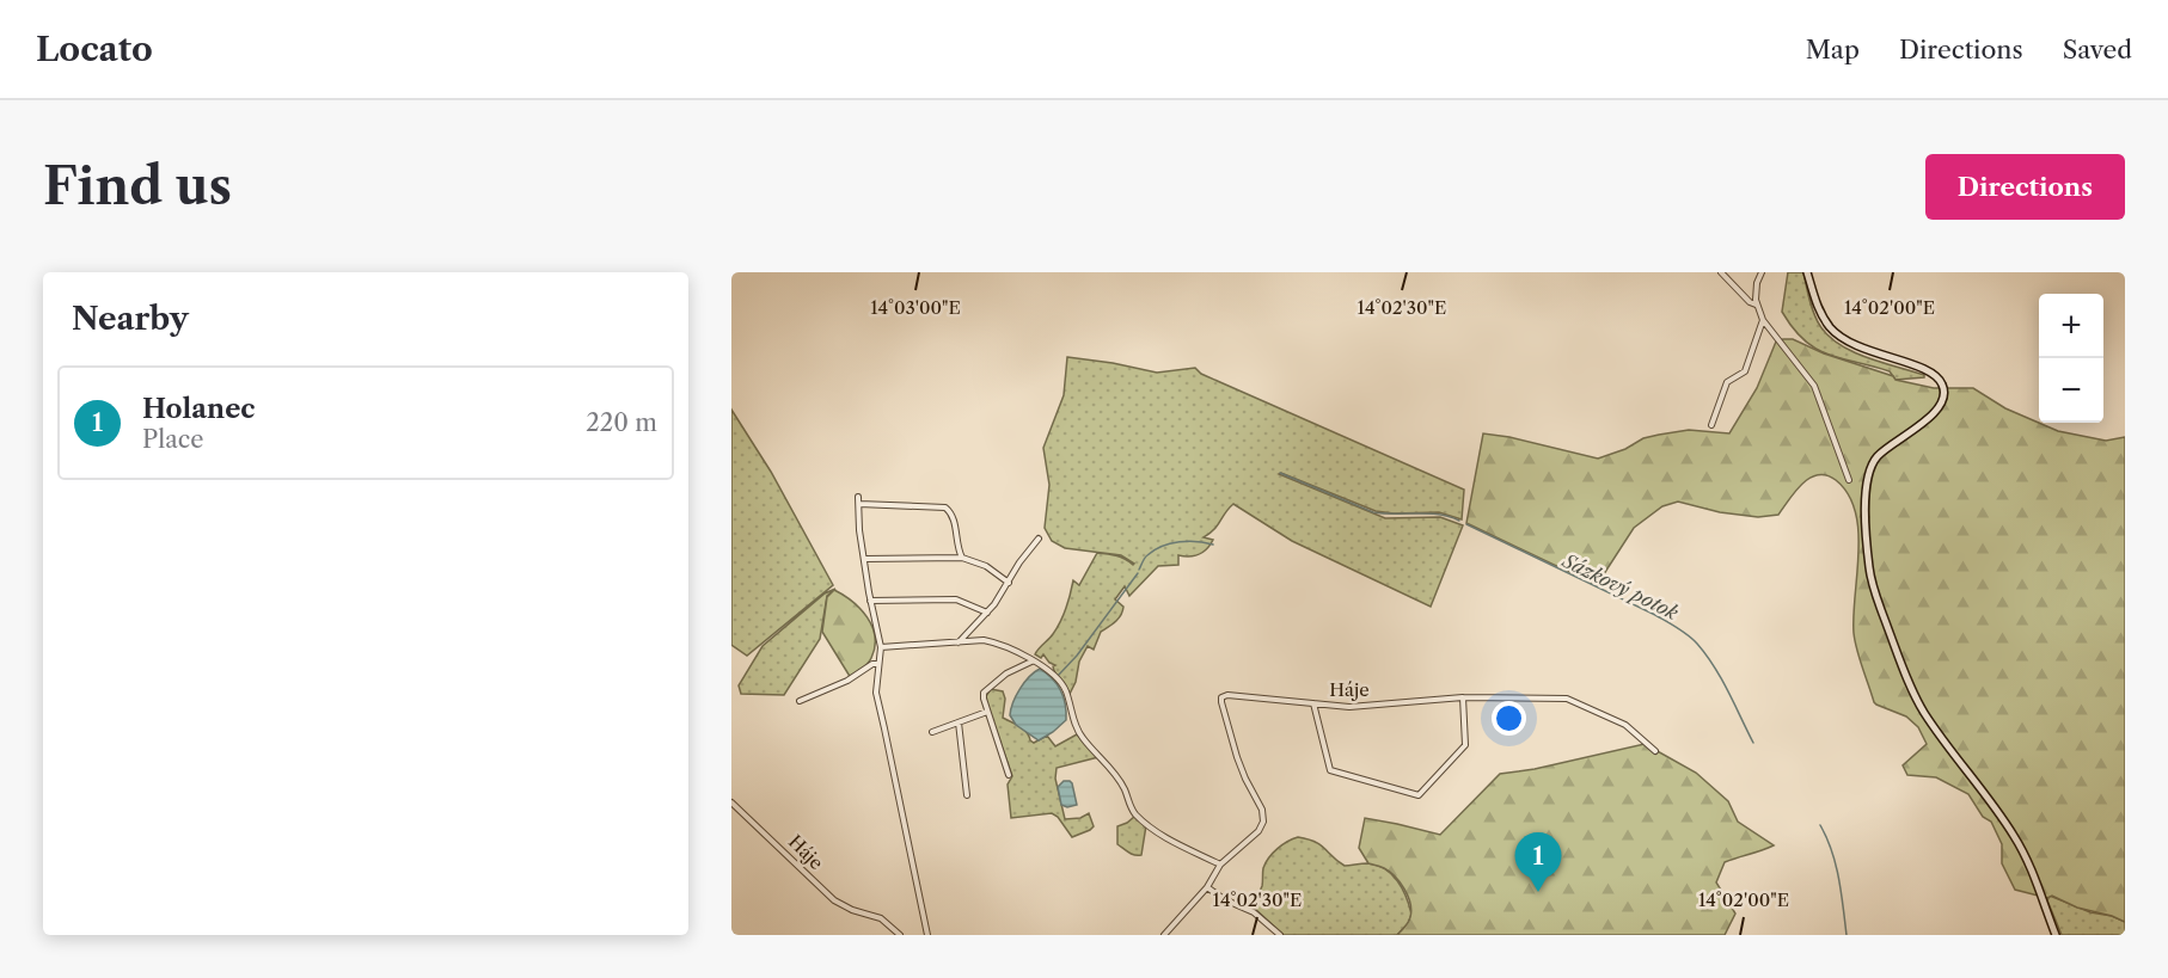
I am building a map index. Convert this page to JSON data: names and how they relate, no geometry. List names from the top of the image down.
{
  "streets": {
    "street": ["Háje"]
  },
  "water": ["Sázkový potok"],
  "page": {
    "header": "Locato",
    "nav": ["Map", "Directions", "Saved"],
    "buttons": "Directions",
    "title": "Find us",
    "heading": "Nearby",
    "map_buttons": ["+", "−"],
    "list": [
      {
        "mark": "1",
        "name": "Holanec",
        "note": "Place",
        "value": "220 m"
      }
    ],
    "pins": "1"
  },
  "coordinates": ["14°03'00\"E", "14°02'30\"E", "14°02'00\"E"]
}
